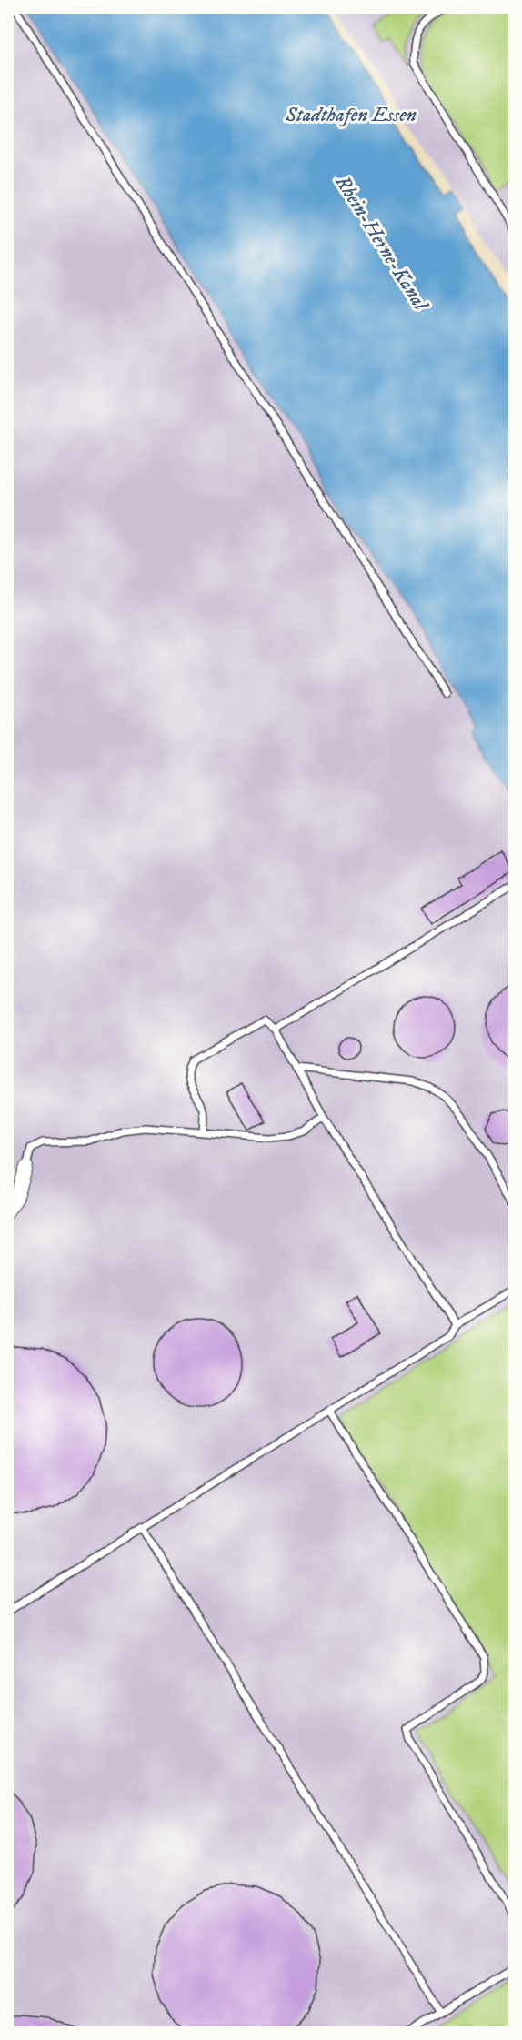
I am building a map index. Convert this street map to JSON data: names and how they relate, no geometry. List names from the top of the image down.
{
  "water": ["Stadthafen Essen", "Rhein-Herne-Kanal"]
}
